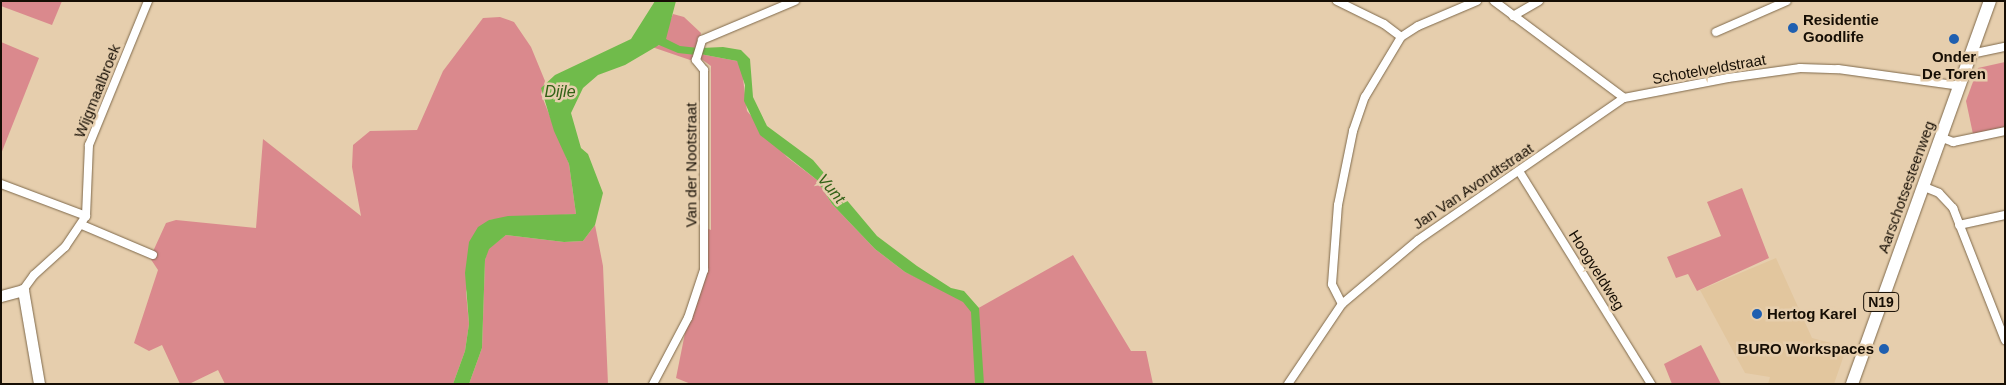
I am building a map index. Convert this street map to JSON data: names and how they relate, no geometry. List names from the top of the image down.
{
  "streets": {
    "main road": ["Aarschotsesteenweg", "N19"],
    "street": [
      "Schotelveldstraat",
      "Wijgmaalbroek",
      "Van der Nootstraat",
      "Jan Van Avondtstraat",
      "Hoogveldweg"
    ]
  },
  "crossings": [
    ["Schotelveldstraat", "Jan Van Avondtstraat"],
    ["Schotelveldstraat", "Aarschotsesteenweg"],
    ["Jan Van Avondtstraat", "Hoogveldweg"]
  ],
  "water": ["Dijle", "Vunt"],
  "places": [
    "Residentie Goodlife",
    "Onder De Toren",
    "Hertog Karel",
    "BURO Workspaces"
  ]
}
